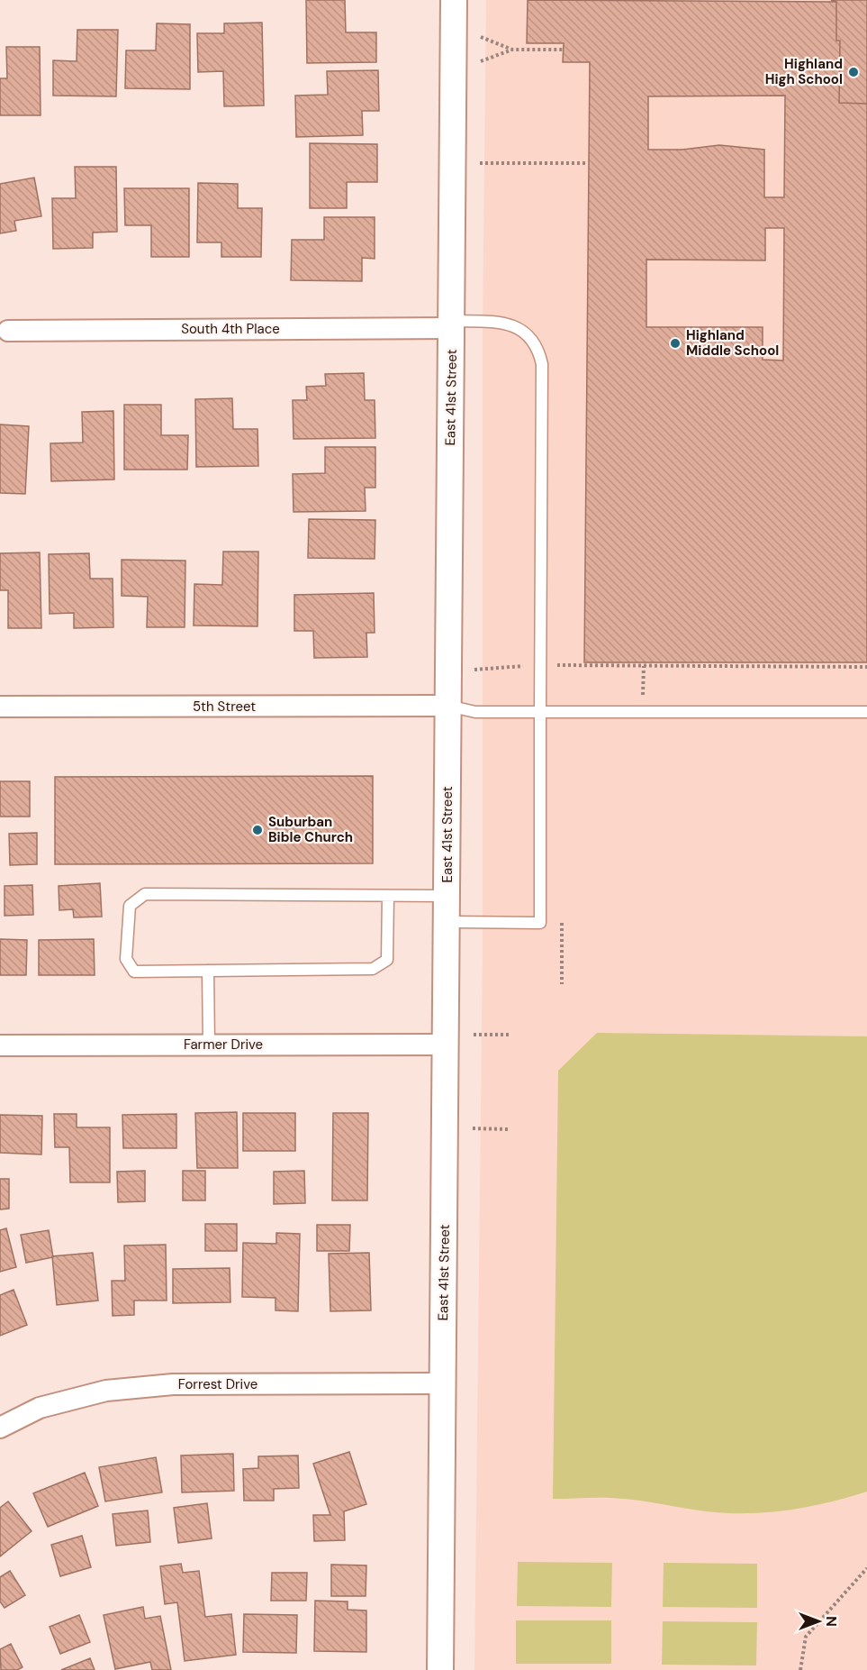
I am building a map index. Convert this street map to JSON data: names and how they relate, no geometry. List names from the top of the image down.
{
  "streets": {
    "street": [
      "South 4th Place",
      "East 41st Street",
      "5th Street",
      "Farmer Drive",
      "Forrest Drive"
    ]
  },
  "crossings": [
    ["South 4th Place", "East 41st Street"],
    ["East 41st Street", "5th Street"],
    ["East 41st Street", "Farmer Drive"],
    ["East 41st Street", "Forrest Drive"]
  ],
  "places": ["Highland High School", "Highland Middle School", "Suburban Bible Church"],
  "north": "right"
}
